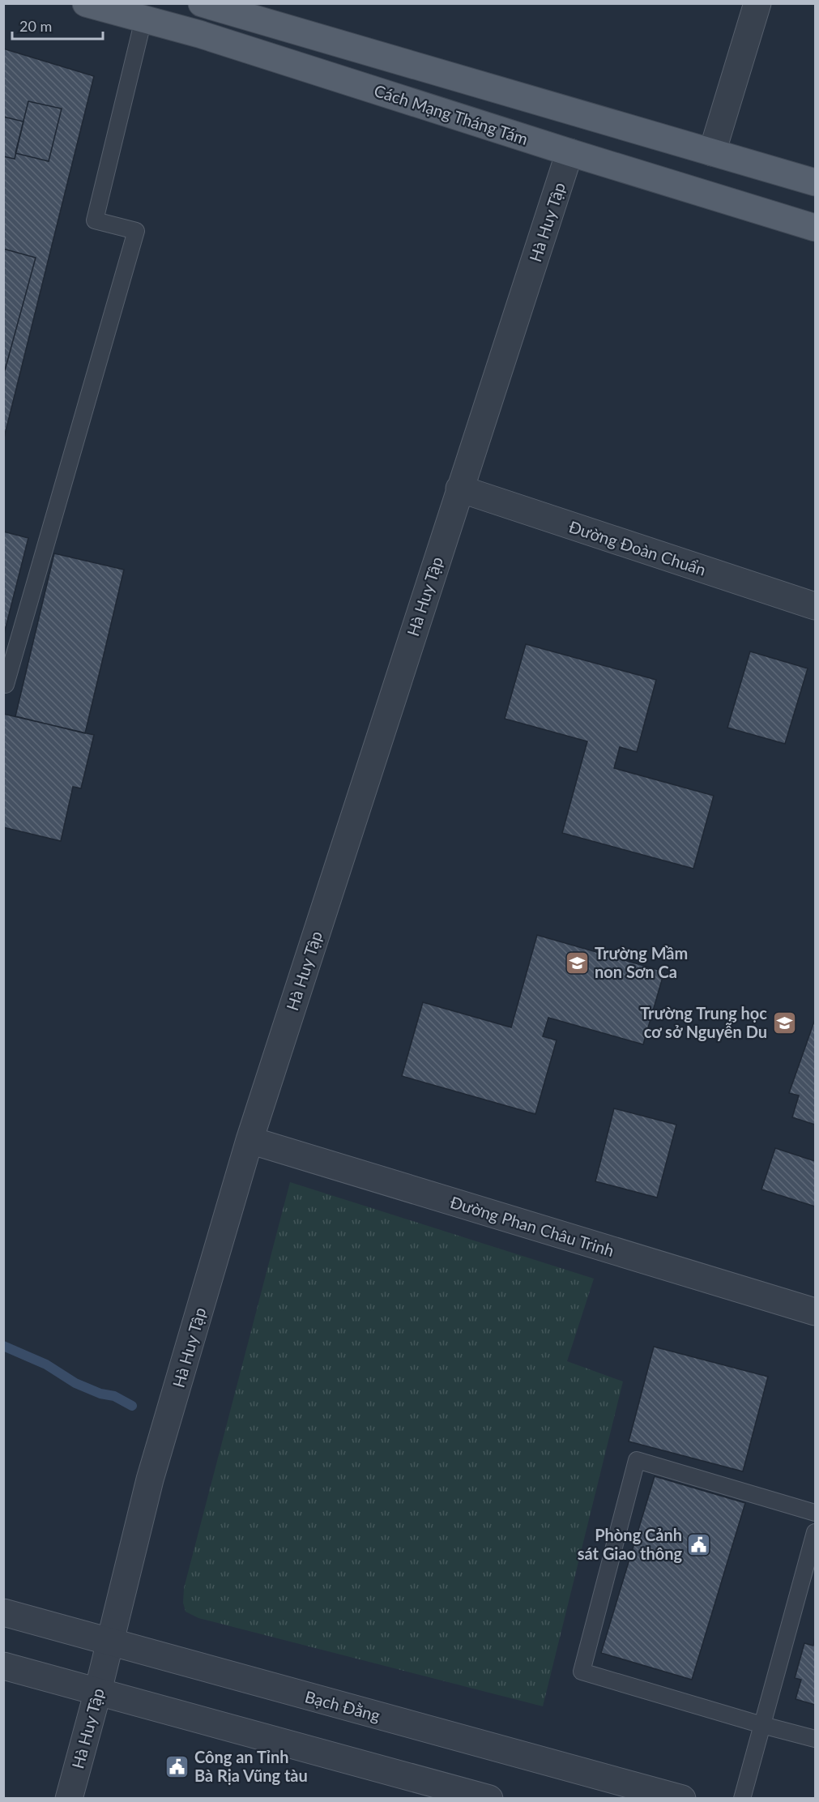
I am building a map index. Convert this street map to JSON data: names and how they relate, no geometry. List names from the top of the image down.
{
  "streets": {
    "main road": ["Cách Mạng Tháng Tám"],
    "street": [
      "Hà Huy Tập",
      "Đường Đoàn Chuẩn",
      "Đường Phan Châu Trinh",
      "Bạch Đằng"
    ]
  },
  "crossings": [
    ["Cách Mạng Tháng Tám", "Hà Huy Tập"],
    ["Hà Huy Tập", "Đường Đoàn Chuẩn"],
    ["Hà Huy Tập", "Đường Phan Châu Trinh"],
    ["Hà Huy Tập", "Bạch Đằng"]
  ],
  "places": {
    "school or university": ["Trường Mầm non Sơn Ca", "Trường Trung học cơ sở Nguyễn Du"],
    "public building": ["Phòng Cảnh sát Giao thông", "Công an Tỉnh Bà Rịa Vũng tàu"]
  },
  "scale_bar": "20 m"
}
